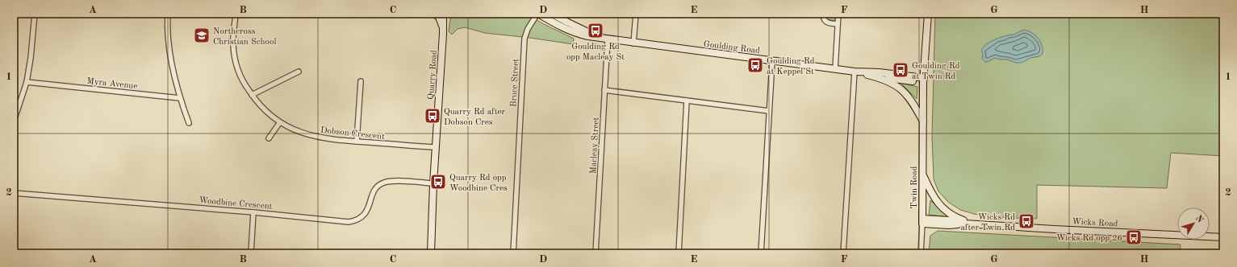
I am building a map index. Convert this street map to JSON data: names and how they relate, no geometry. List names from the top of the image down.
{
  "streets": {
    "main road": [
      "Goulding Road",
      "Quarry Road",
      "Twin Road",
      "Wicks Road"
    ],
    "street": [
      "Myra Avenue",
      "Bruce Street",
      "Dobson Crescent",
      "Macleay Street",
      "Woodbine Crescent"
    ]
  },
  "crossings": [
    ["Goulding Road", "Bruce Street"],
    ["Goulding Road", "Macleay Street"],
    ["Goulding Road", "Twin Road"],
    ["Quarry Road", "Dobson Crescent"],
    ["Quarry Road", "Woodbine Crescent"],
    ["Twin Road", "Wicks Road"]
  ],
  "places": {
    "bus stop": [
      "Goulding Rd opp Macleay St",
      "Goulding Rd at Keppel St",
      "Goulding Rd at Twin Rd",
      "Quarry Rd after Dobson Cres",
      "Quarry Rd opp Woodbine Cres",
      "Wicks Rd after Twin Rd",
      "Wicks Rd opp 26"
    ],
    "school or university": ["Northcross Christian School"]
  },
  "north": "top right",
  "grid": {
    "columns": [
      "A",
      "B",
      "C",
      "D",
      "E",
      "F",
      "G",
      "H"
    ],
    "rows": ["1", "2"]
  }
}
